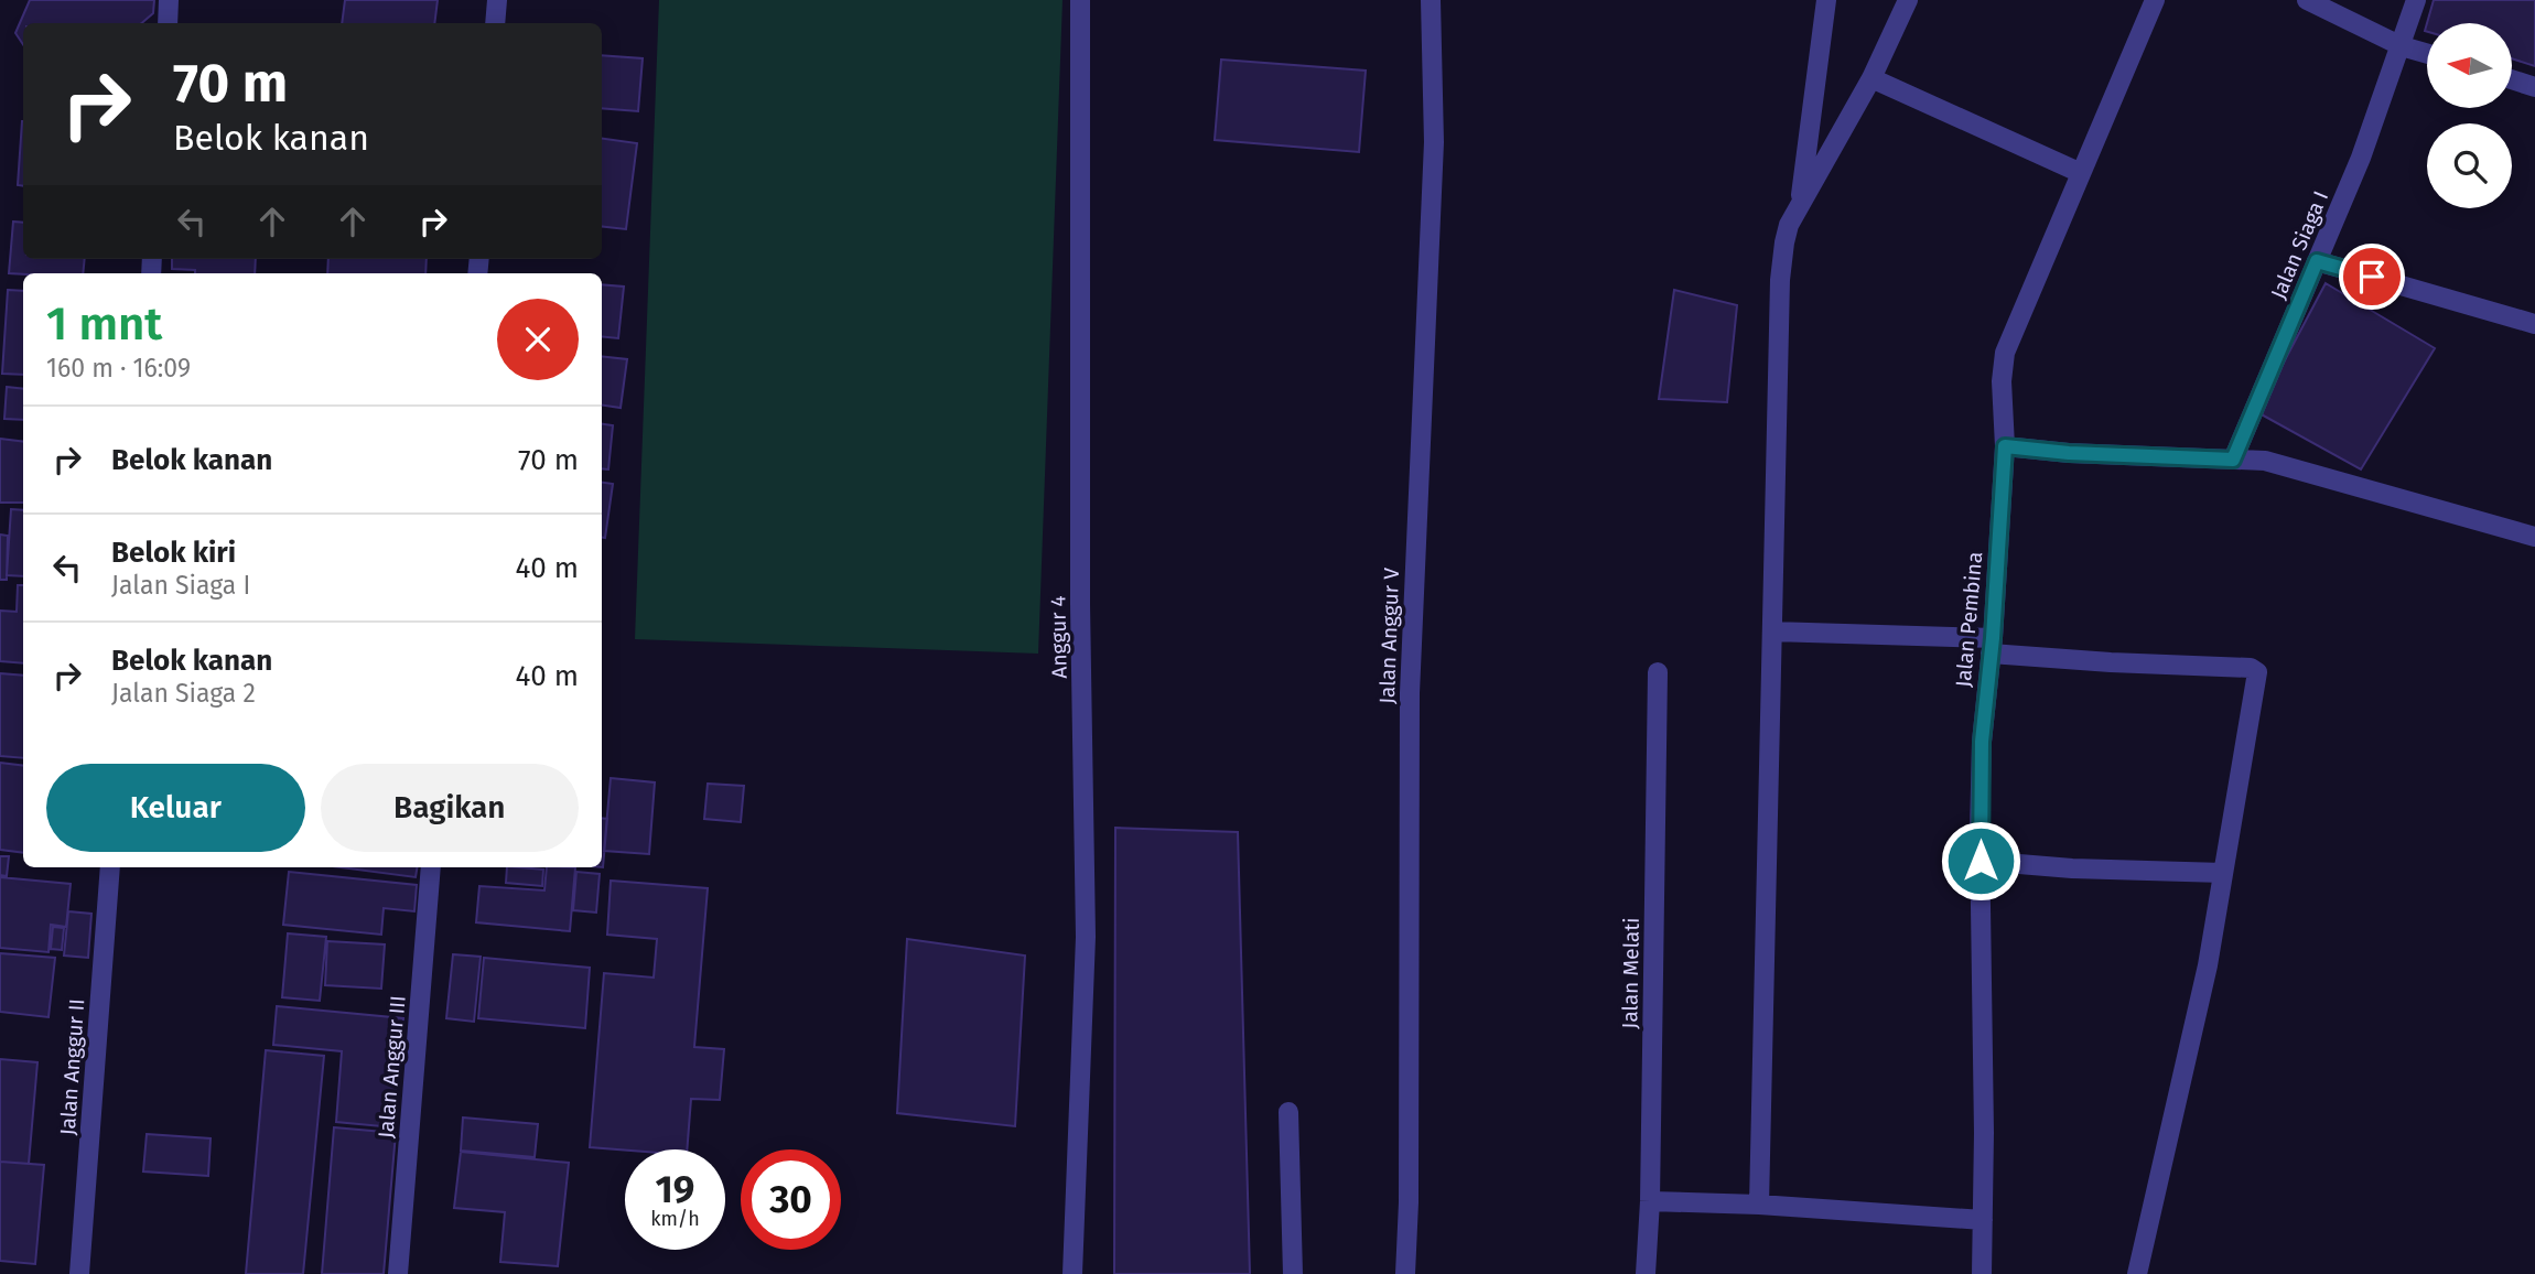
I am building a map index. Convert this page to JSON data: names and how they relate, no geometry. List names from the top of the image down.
{
  "streets": {
    "street": [
      "Jalan Siaga I",
      "Jalan Pembina",
      "Jalan Anggur V",
      "Anggur 4",
      "Jalan Melati",
      "Jalan Anggur II",
      "Jalan Anggur III"
    ]
  },
  "north": "left",
  "page": {
    "turn": ["70 m", "Belok kanan"],
    "heading": ["1 mnt", "160 m · 16:09"],
    "list": [
      {
        "name": "Belok kanan",
        "value": "70 m"
      },
      {
        "name": "Belok kiri",
        "note": "Jalan Siaga I",
        "value": "40 m"
      },
      {
        "name": "Belok kanan",
        "note": "Jalan Siaga 2",
        "value": "40 m"
      }
    ],
    "buttons": ["Keluar", "Bagikan"],
    "speed": "19 km/h",
    "limit": "30"
  }
}
